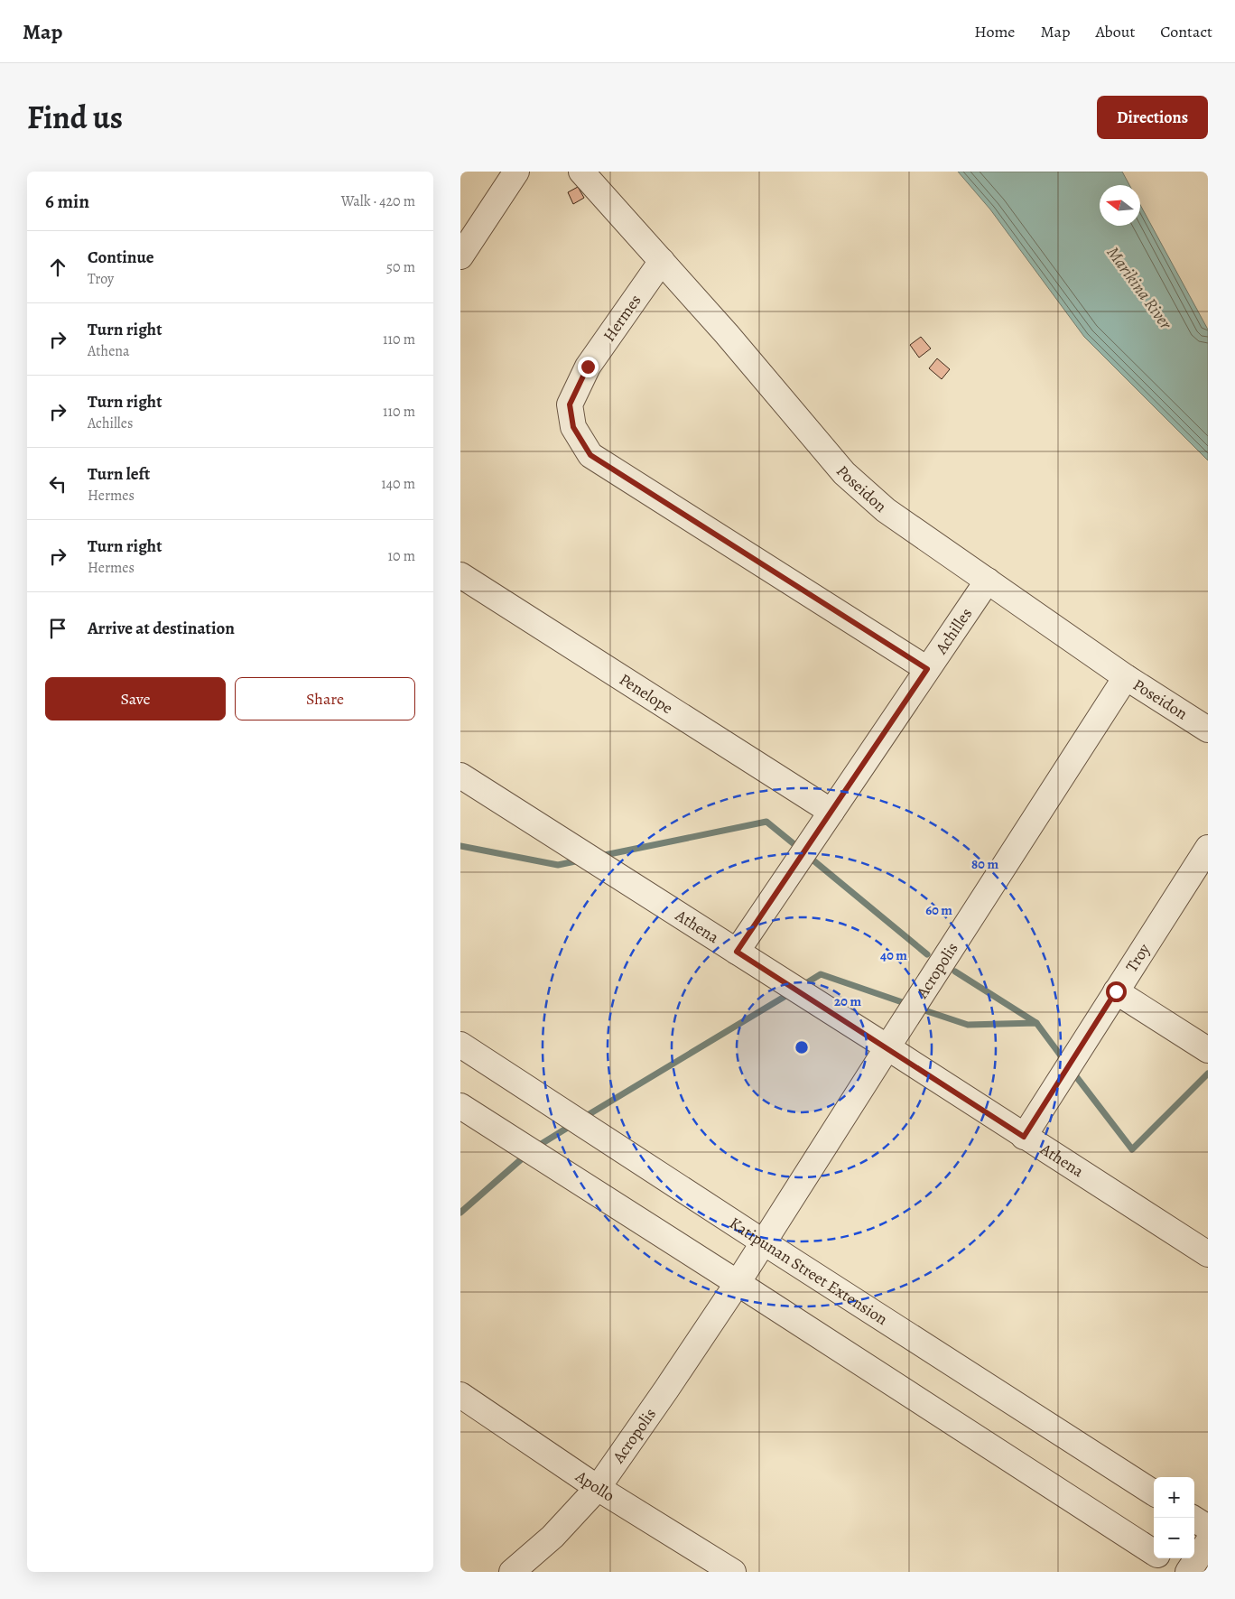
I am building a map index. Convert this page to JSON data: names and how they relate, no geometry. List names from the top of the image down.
{
  "streets": {
    "street": [
      "Hermes",
      "Poseidon",
      "Achilles",
      "Penelope",
      "Athena",
      "Troy",
      "Acropolis",
      "Katipunan Street Extension",
      "Apollo"
    ]
  },
  "crossings": [
    ["Hermes", "Poseidon"],
    ["Hermes", "Achilles"],
    ["Poseidon", "Achilles"],
    ["Poseidon", "Acropolis"],
    ["Achilles", "Penelope"],
    ["Achilles", "Athena"],
    ["Athena", "Troy"],
    ["Athena", "Acropolis"],
    ["Acropolis", "Katipunan Street Extension"],
    ["Acropolis", "Apollo"]
  ],
  "water": ["Marikina River"],
  "north": "left",
  "page": {
    "header": "Map",
    "nav": [
      "Home",
      "Map",
      "About",
      "Contact"
    ],
    "title": "Find us",
    "buttons": [
      "Directions",
      ["Save", "Share"]
    ],
    "heading": ["6 min", "Walk · 420 m"],
    "list": [
      ["Continue", "Troy", "50 m"],
      ["Turn right", "Athena", "110 m"],
      ["Turn right", "Achilles", "110 m"],
      ["Turn left", "Hermes", "140 m"],
      ["Turn right", "Hermes", "10 m"],
      "Arrive at destination"
    ],
    "map_buttons": ["+", "−"]
  },
  "rings": [
    "80 m",
    "60 m",
    "40 m",
    "20 m"
  ]
}
